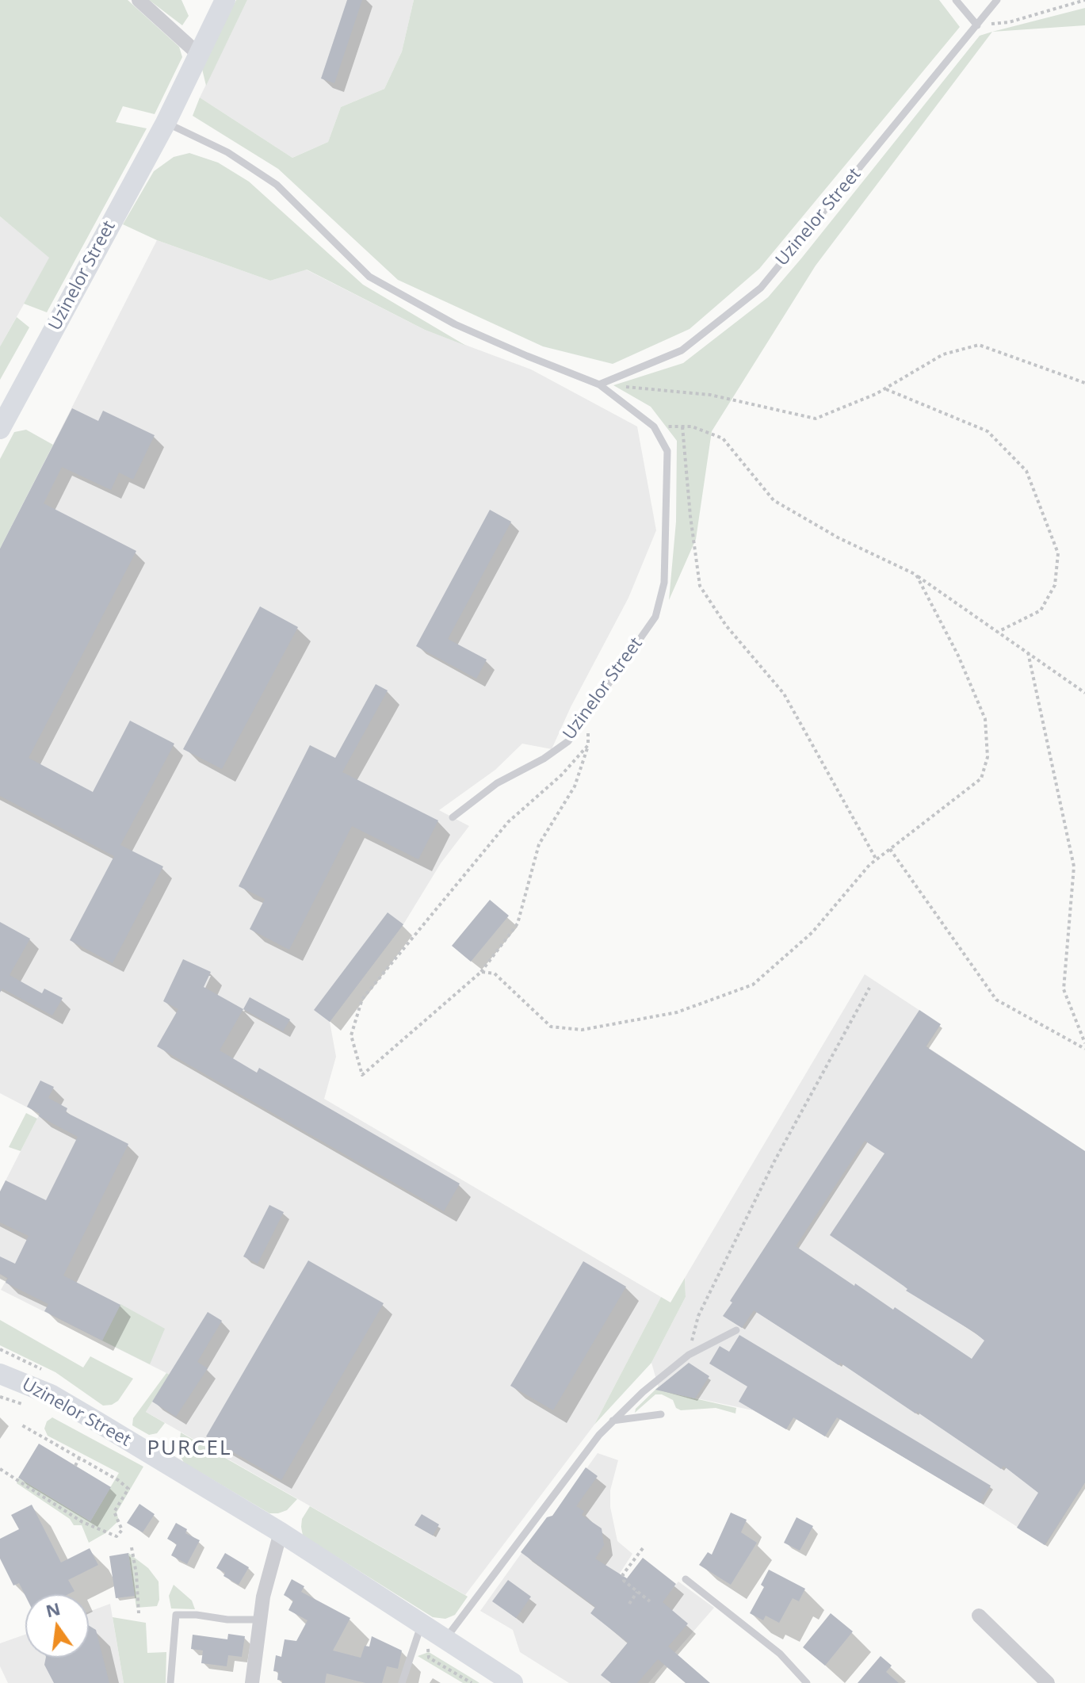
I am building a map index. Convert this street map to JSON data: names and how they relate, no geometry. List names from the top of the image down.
{
  "streets": {
    "street": ["Uzinelor Street"]
  },
  "districts": ["PURCEL"],
  "north": "top"
}
